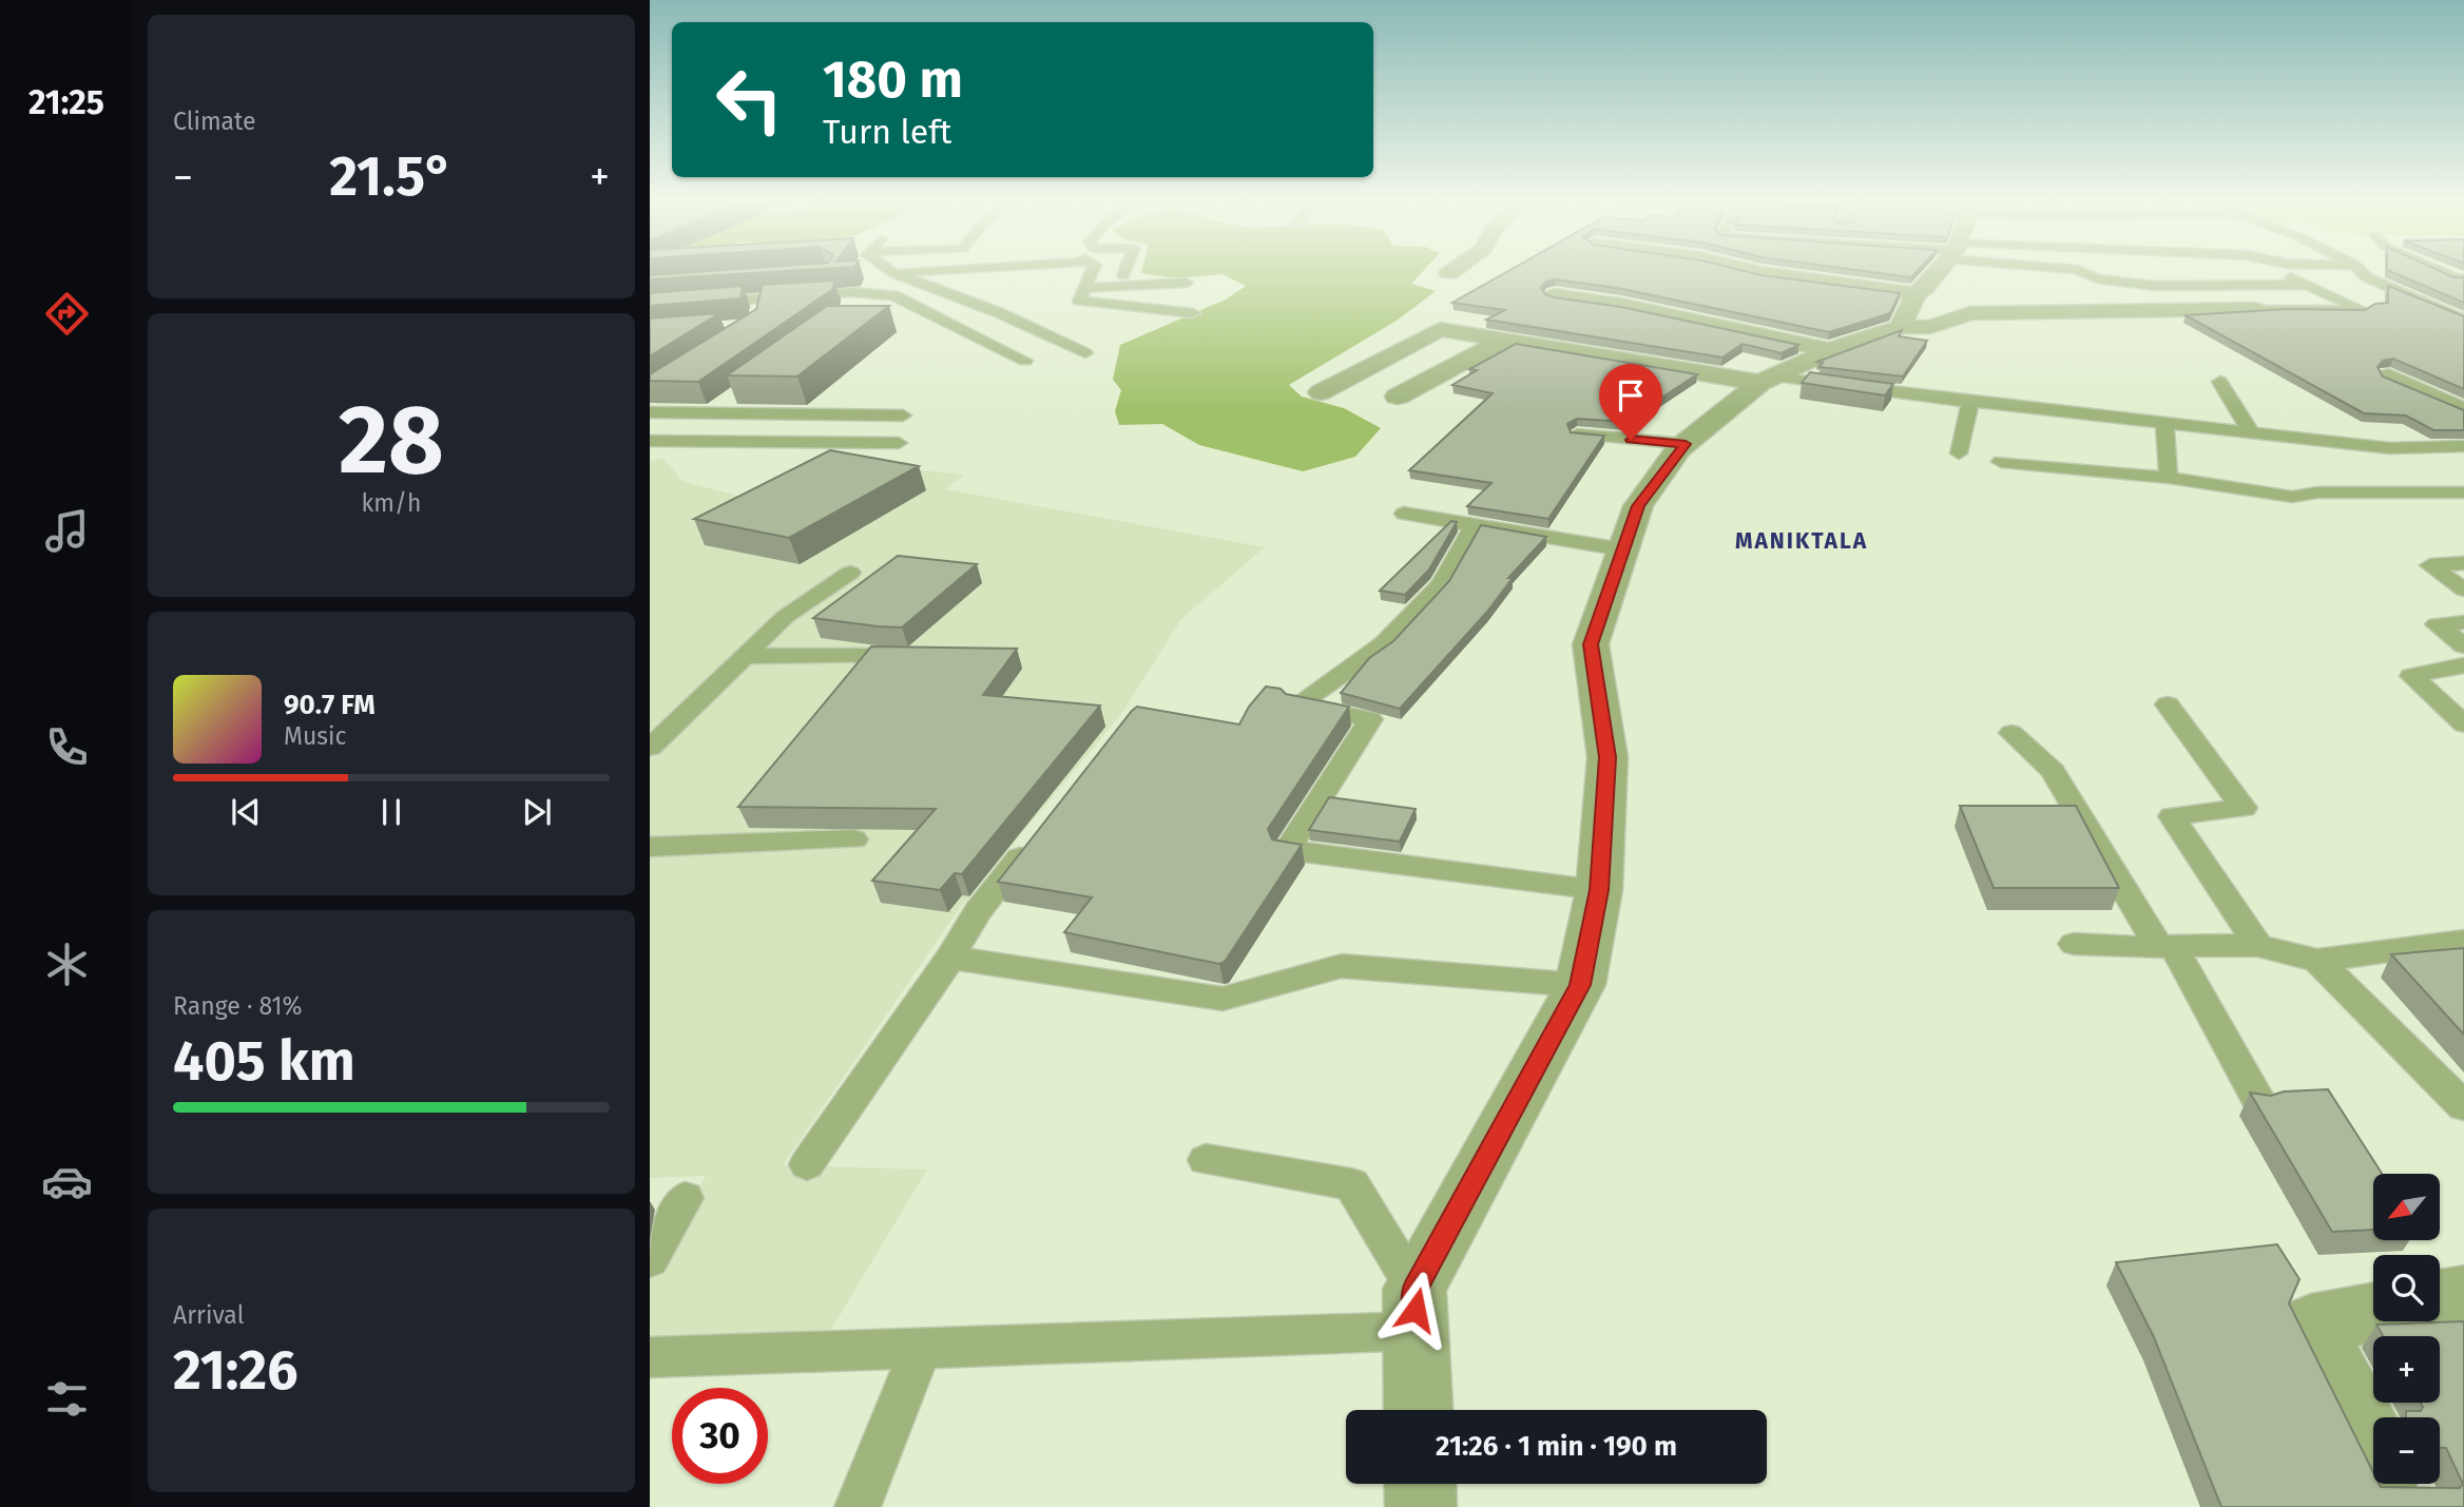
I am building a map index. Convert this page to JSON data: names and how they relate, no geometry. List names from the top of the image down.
{
  "districts": ["MANIKTALA"],
  "north": "bottom left",
  "page": {
    "tabs": "21:25",
    "tile": [
      "Climate",
      ["28", "km/h"],
      ["Range · 81%", "405 km"],
      ["Arrival", "21:26"]
    ],
    "turn": ["180 m", "Turn left"],
    "heat": ["−", "21.5°", "+"],
    "song": ["90.7 FM", "Music"],
    "map_buttons": ["+", "−"],
    "limit": "30",
    "trip": "21:26 · 1 min · 190 m"
  }
}
